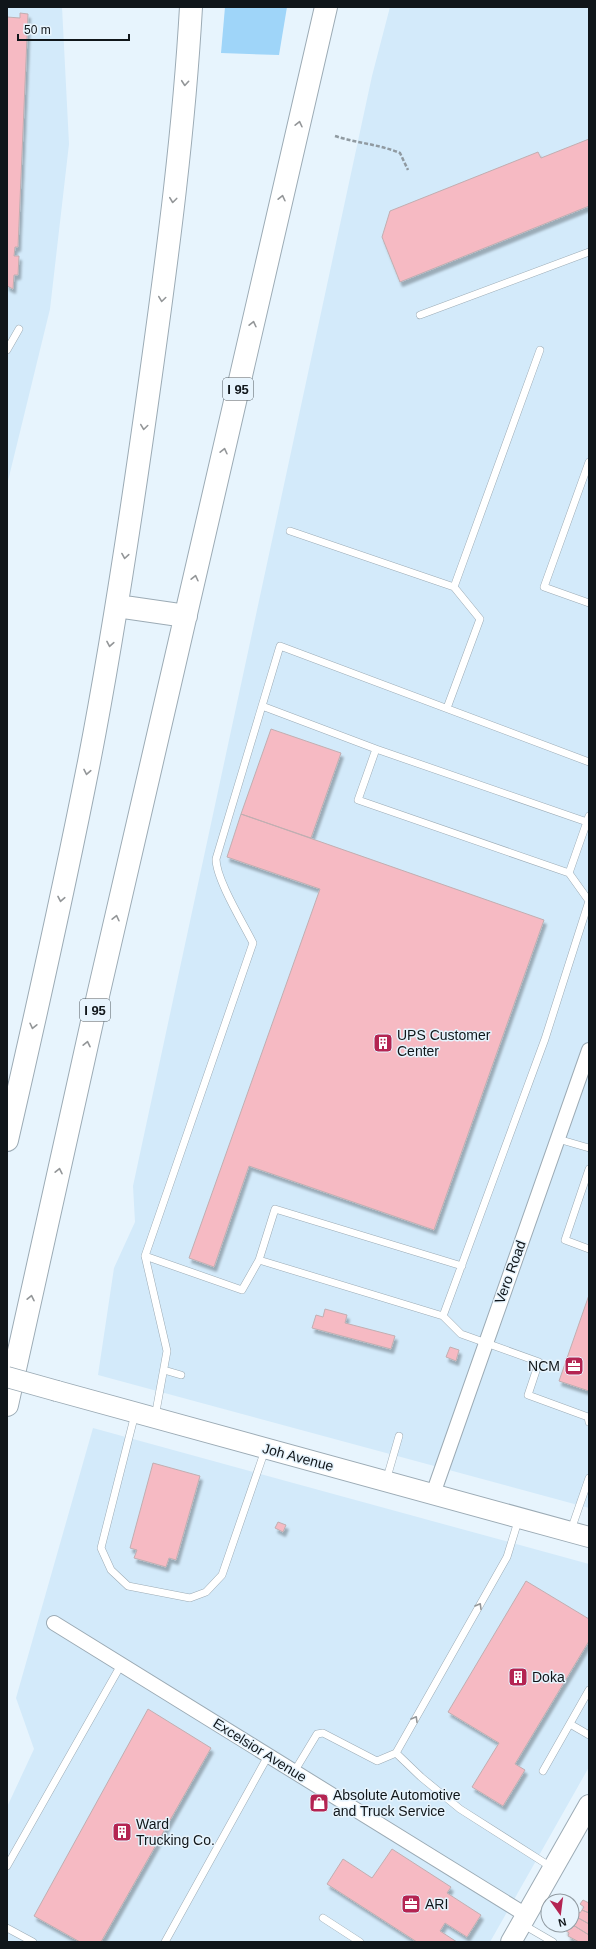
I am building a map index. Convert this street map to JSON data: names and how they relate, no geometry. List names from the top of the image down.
{
  "streets": {
    "highway": ["I 95"],
    "street": ["Vero Road", "Joh Avenue", "Excelsior Avenue"]
  },
  "crossings": [
    ["Vero Road", "Joh Avenue"]
  ],
  "places": {
    "building": ["UPS Customer Center", "Doka", "Ward Trucking Co."],
    "office": ["NCM", "ARI"],
    "shop": ["Absolute Automotive and Truck Service"]
  },
  "scale_bar": "50 m",
  "north": "bottom"
}
